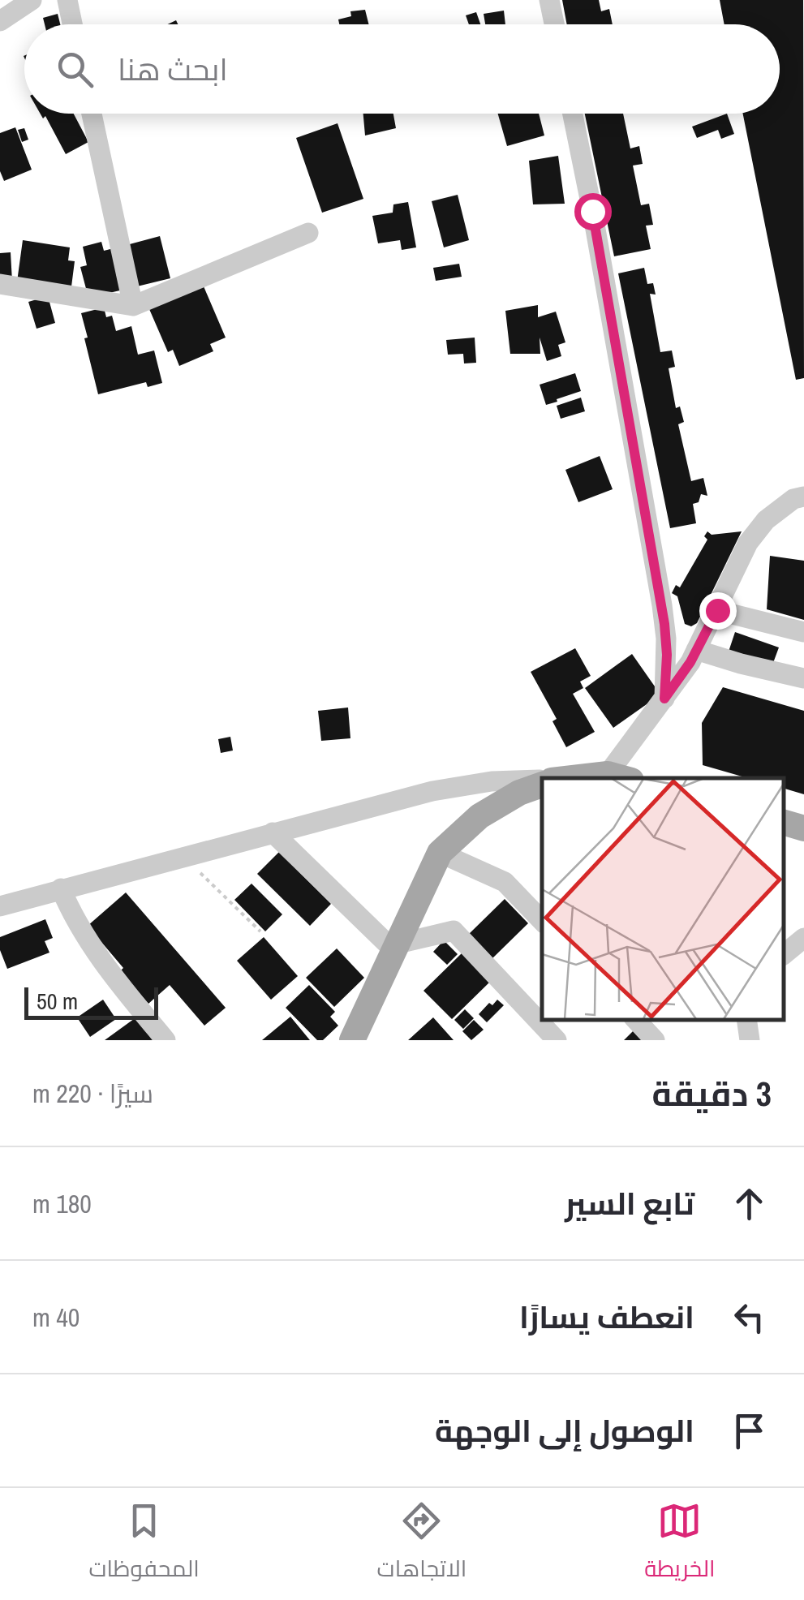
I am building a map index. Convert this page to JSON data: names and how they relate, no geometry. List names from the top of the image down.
{
  "scale_bar": "50 m",
  "page": {
    "search": "ابحث هنا",
    "scale": "50 m",
    "heading": ["3 دقيقة", "سيرًا · 220 m"],
    "list": [
      ["تابع السير", "180 m"],
      ["انعطف يسارًا", "40 m"],
      "الوصول إلى الوجهة"
    ],
    "nav": ["الخريطة", "الاتجاهات", "المحفوظات"]
  }
}
